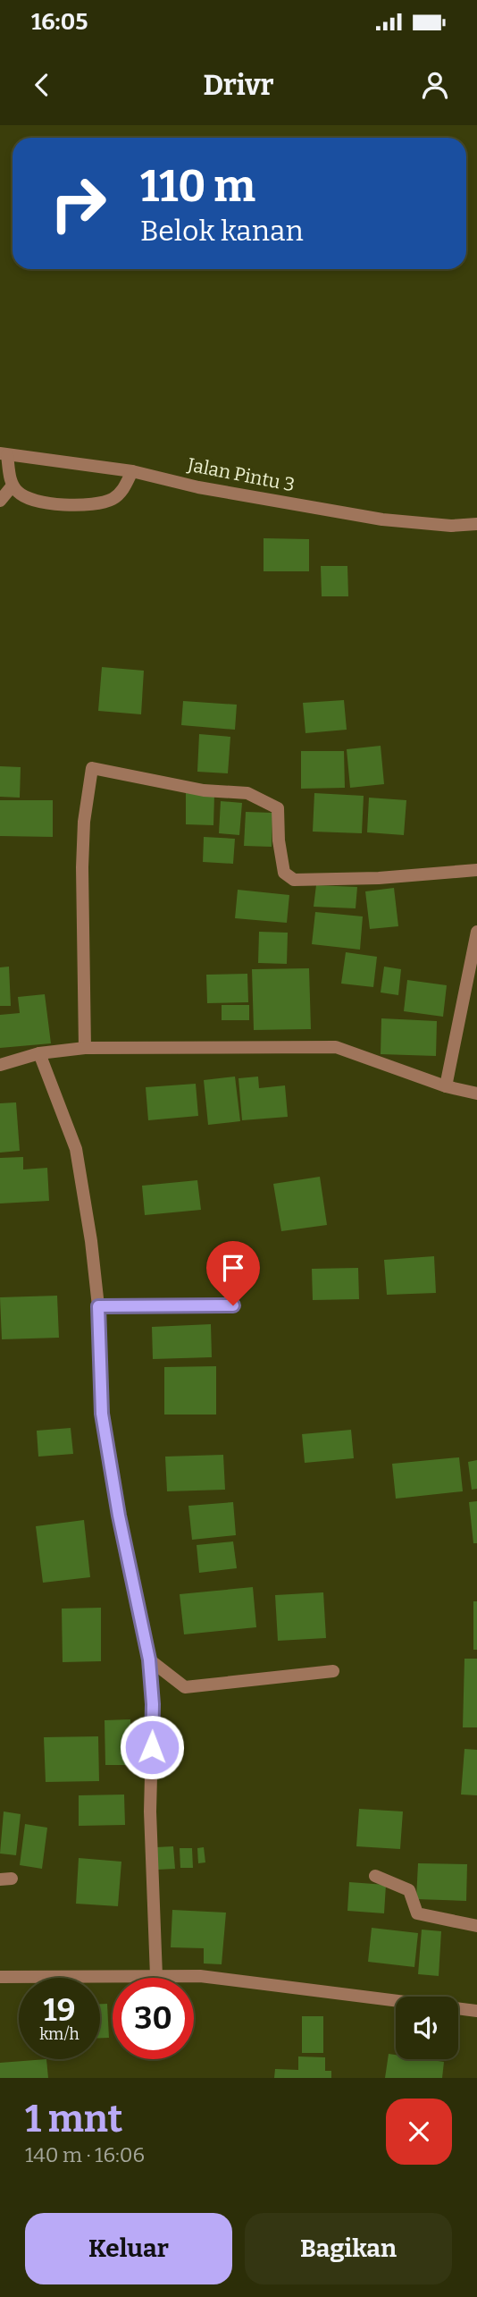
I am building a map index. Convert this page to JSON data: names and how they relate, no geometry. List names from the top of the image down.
{
  "streets": {
    "street": ["Jalan Pintu 3"]
  },
  "page": {
    "status": "16:05",
    "header": "Drivr",
    "turn": ["110 m", "Belok kanan"],
    "speed": "19 km/h",
    "limit": "30",
    "heading": ["1 mnt", "140 m · 16:06"],
    "buttons": ["Keluar", "Bagikan"]
  }
}
